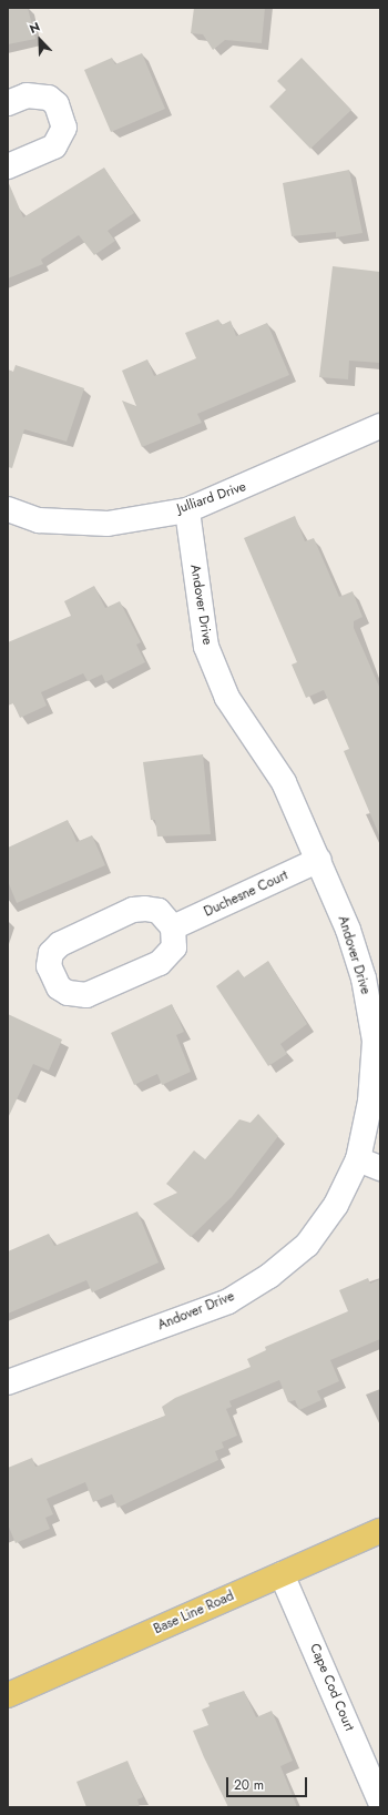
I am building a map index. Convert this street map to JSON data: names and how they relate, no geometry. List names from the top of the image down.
{
  "streets": {
    "main road": ["Base Line Road"],
    "street": [
      "Julliard Drive",
      "Andover Drive",
      "Duchesne Court",
      "Cape Cod Court"
    ]
  },
  "crossings": [
    ["Julliard Drive", "Andover Drive"],
    ["Andover Drive", "Duchesne Court"],
    ["Base Line Road", "Cape Cod Court"]
  ],
  "scale_bar": "20 m",
  "north": "top left"
}
